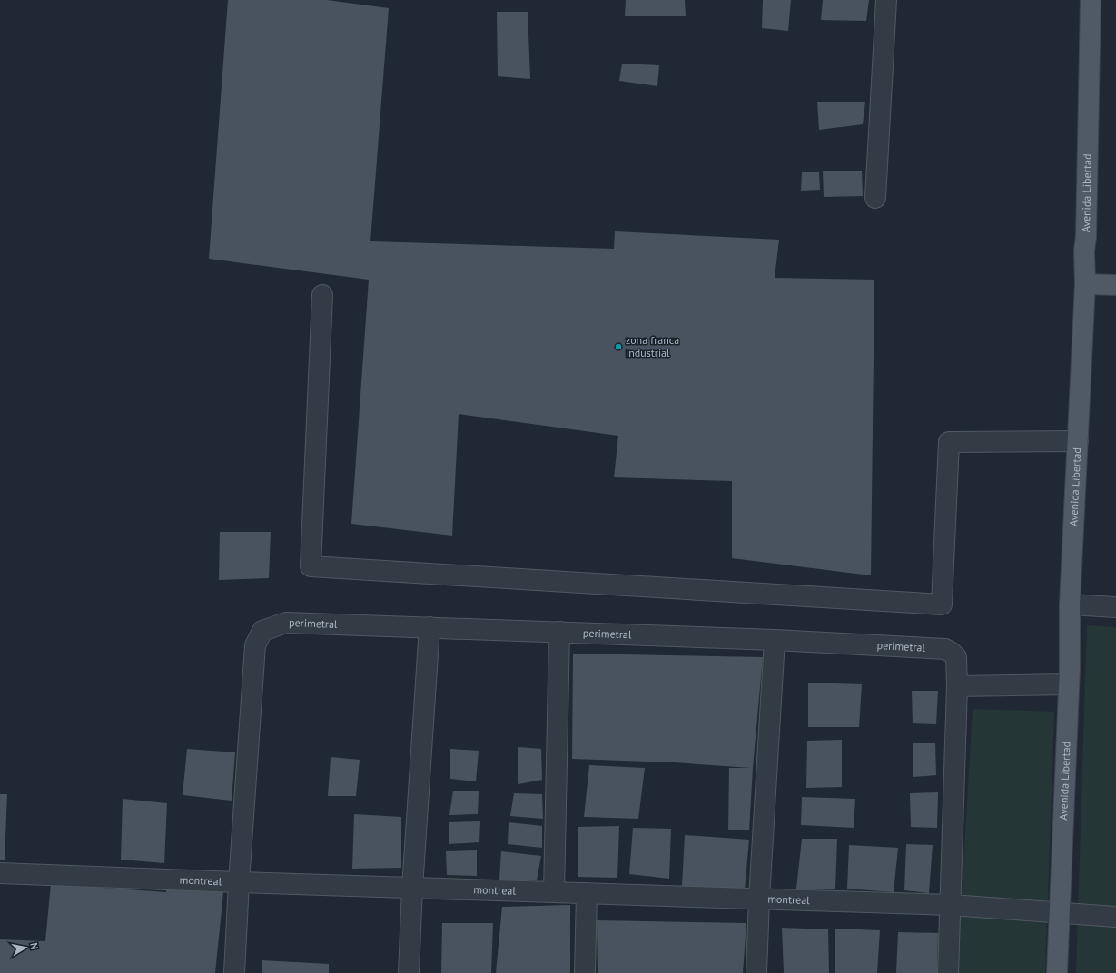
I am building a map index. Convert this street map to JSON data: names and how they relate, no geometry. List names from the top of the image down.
{
  "streets": {
    "main road": ["Avenida Libertad"],
    "street": ["perimetral", "montreal"]
  },
  "crossings": [
    ["Avenida Libertad", "montreal"],
    ["perimetral", "montreal"]
  ],
  "places": ["zona franca industrial"],
  "north": "right"
}
